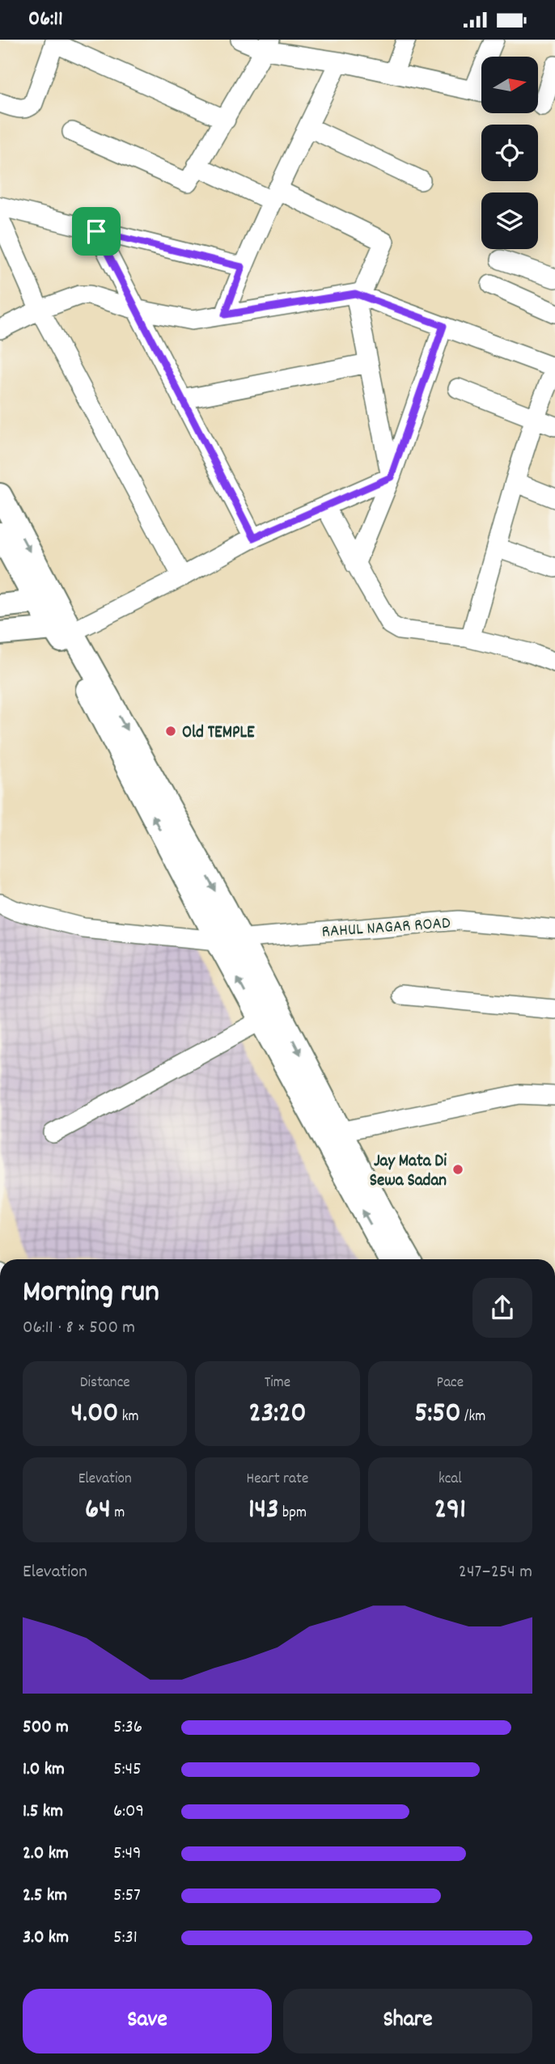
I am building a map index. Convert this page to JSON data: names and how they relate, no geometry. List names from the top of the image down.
{
  "streets": {
    "street": ["RAHUL NAGAR ROAD"]
  },
  "places": ["Old TEMPLE", "Jay Mata Di Sewa Sadan"],
  "north": "right",
  "page": {
    "status": "06:11",
    "heading": ["Morning run", "06:11 · 8 × 500 m"],
    "stats": [
      ["Distance", "4.00 km"],
      ["Time", "23:20"],
      ["Pace", "5:50 /km"],
      ["Elevation", "64 m"],
      ["Heart rate", "143 bpm"],
      ["kcal", "291"]
    ],
    "chart": ["Elevation", "247–254 m"],
    "list": [
      {
        "name": "500 m",
        "note": "5:36"
      },
      {
        "name": "1.0 km",
        "note": "5:45"
      },
      {
        "name": "1.5 km",
        "note": "6:09"
      },
      {
        "name": "2.0 km",
        "note": "5:49"
      },
      {
        "name": "2.5 km",
        "note": "5:57"
      },
      {
        "name": "3.0 km",
        "note": "5:31"
      }
    ],
    "buttons": ["Save", "Share"]
  }
}
